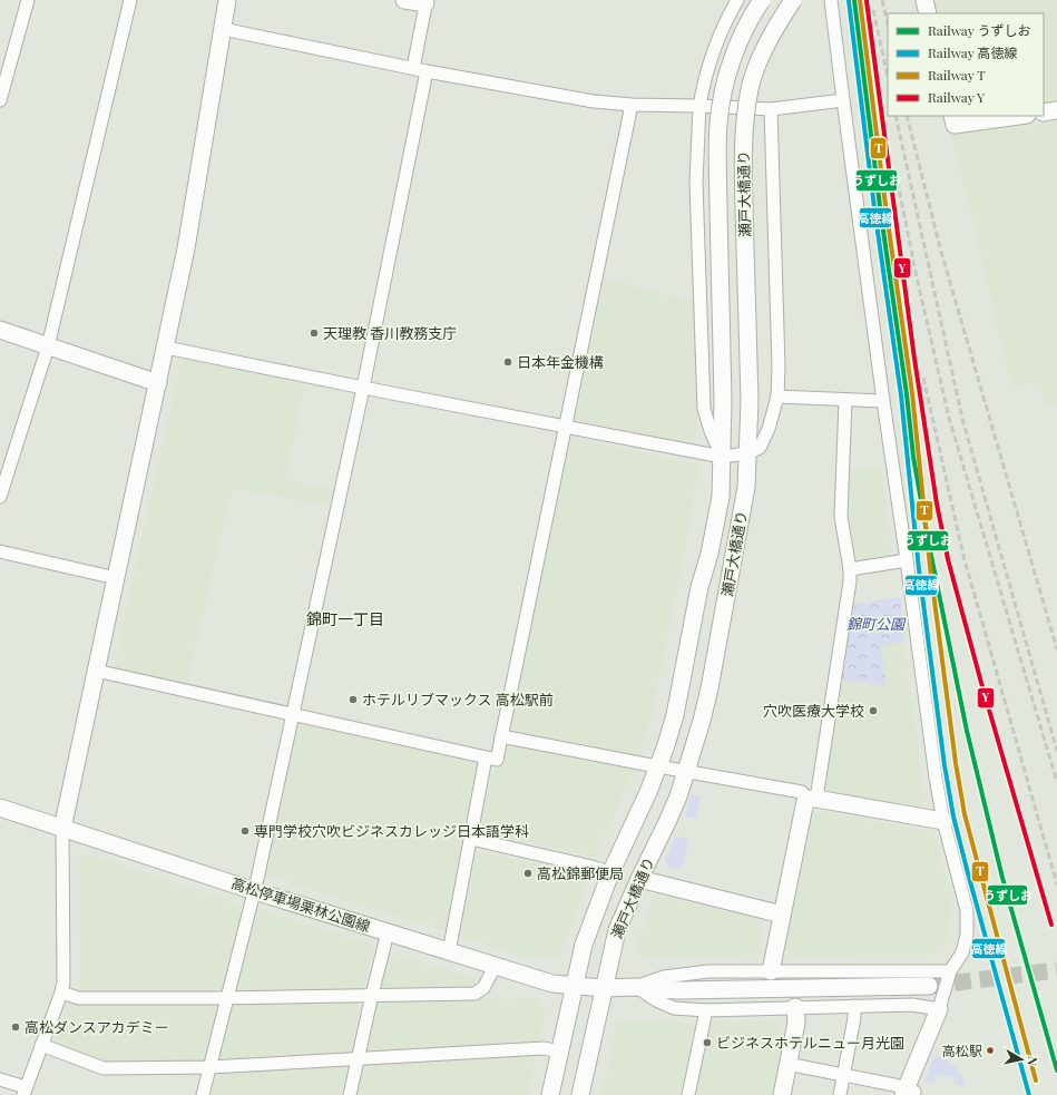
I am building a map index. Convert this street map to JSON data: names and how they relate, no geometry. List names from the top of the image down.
{
  "streets": {
    "street": ["瀬戸大橋通り", "高松停車場栗林公園線"]
  },
  "crossings": [
    ["瀬戸大橋通り", "高松停車場栗林公園線"]
  ],
  "districts": ["錦町一丁目"],
  "parks": ["錦町公園"],
  "places": [
    "天理教 香川教務支庁",
    "日本年金機構",
    "ホテルリブマックス 高松駅前",
    "穴吹医療大学校",
    "専門学校穴吹ビジネスカレッジ日本語学科",
    "高松錦郵便局",
    "高松ダンスアカデミー",
    "ビジネスホテルニュー月光園",
    "高松駅"
  ],
  "lines": [
    "rail line うずしお",
    "rail line T",
    "rail line 高徳線",
    "rail line Y"
  ],
  "legend": [
    "Railway うずしお",
    "Railway 高徳線",
    "Railway T",
    "Railway Y"
  ],
  "north": "right"
}
